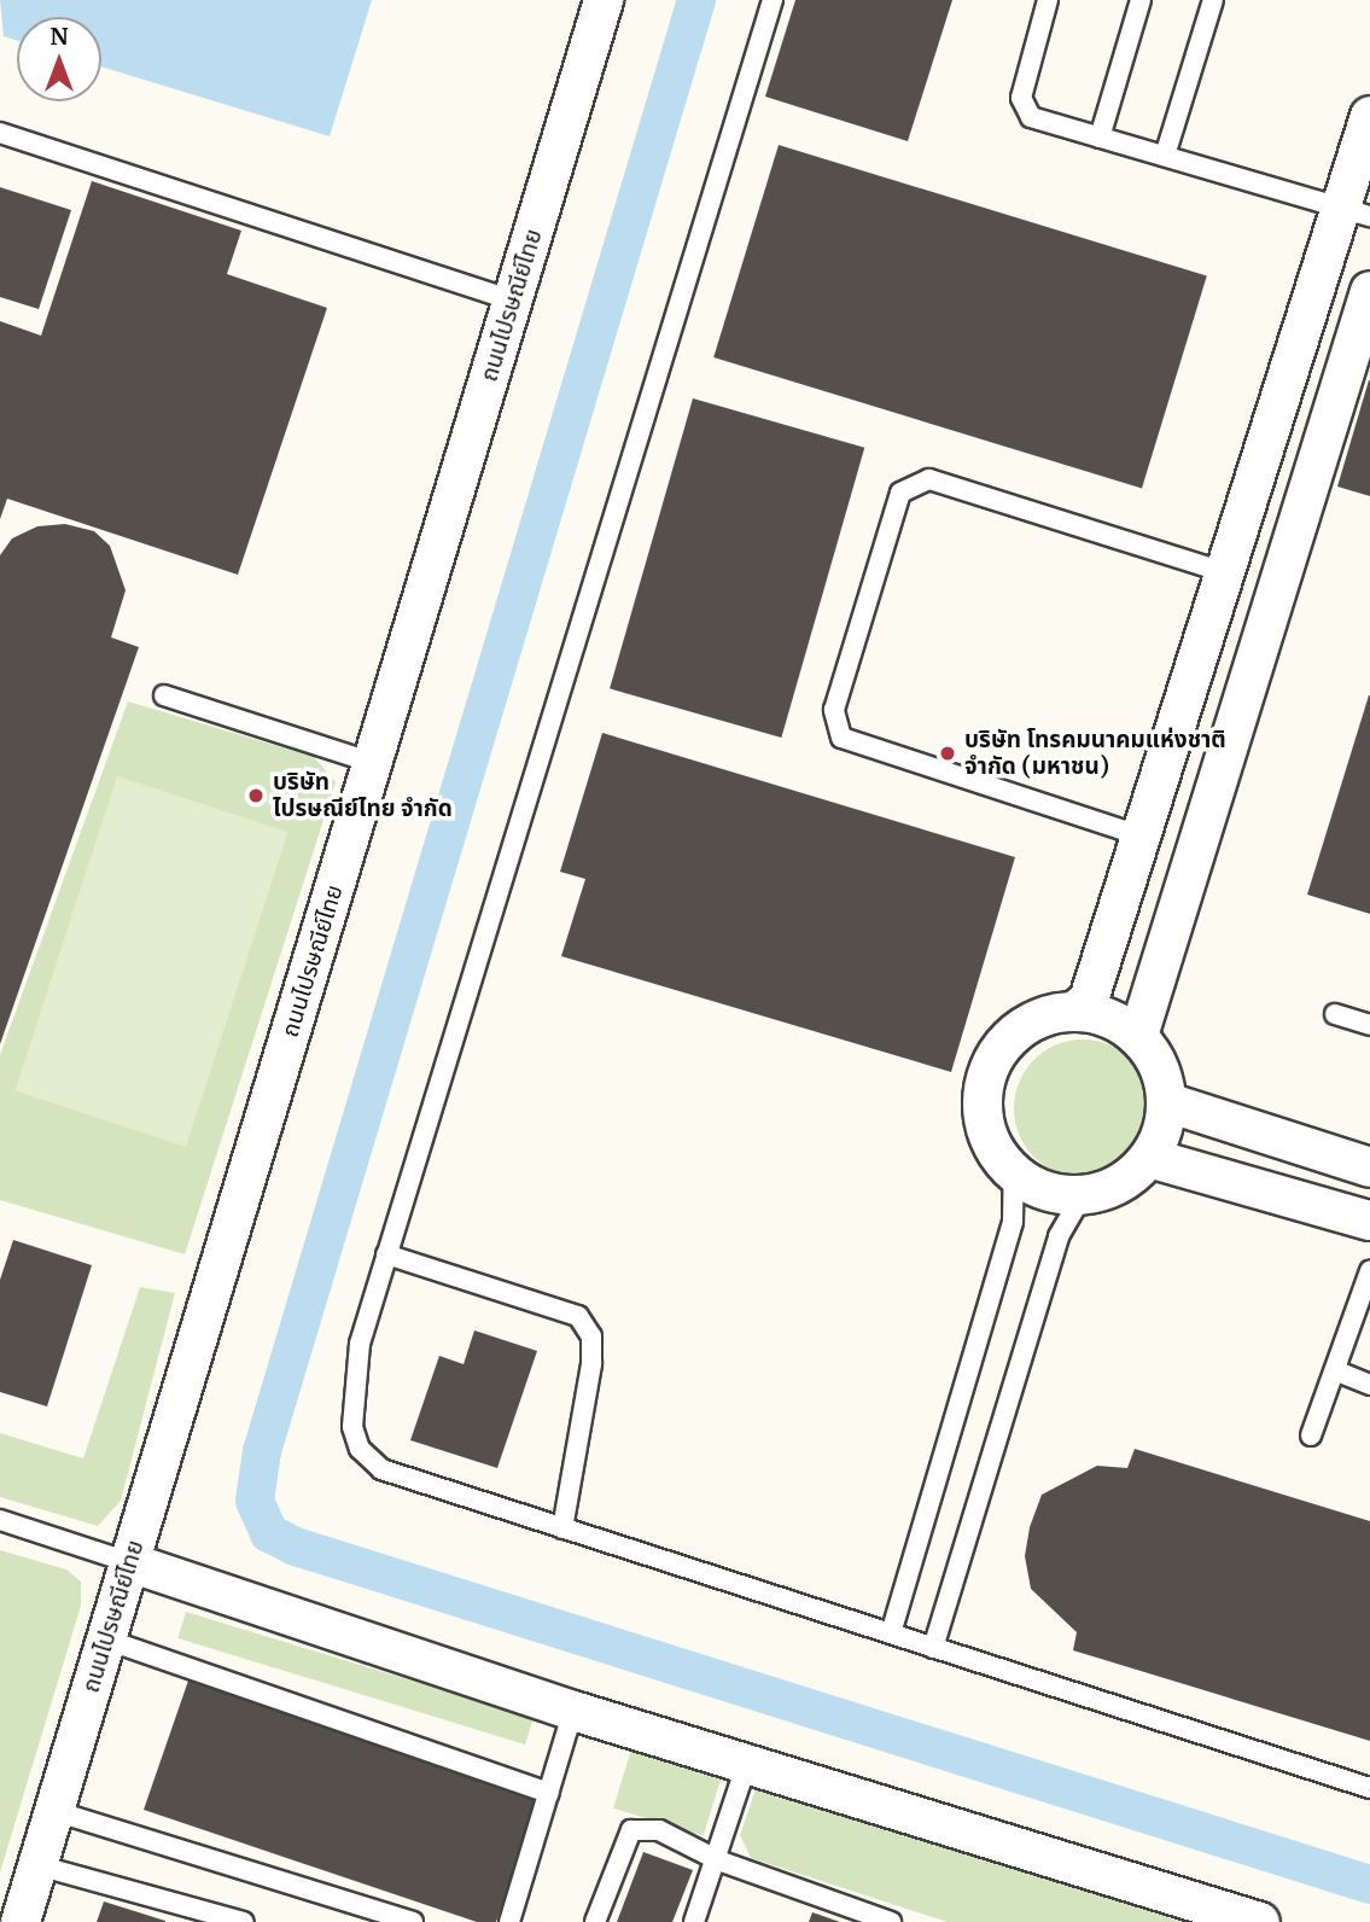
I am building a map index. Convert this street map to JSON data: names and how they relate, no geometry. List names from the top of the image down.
{
  "streets": {
    "street": ["ถนนไปรษณีย์ไทย"]
  },
  "places": ["บริษัท โทรคมนาคมแห่งชาติ จำกัด (มหาชน)", "บริษัท ไปรษณีย์ไทย จำกัด"],
  "north": "top"
}
